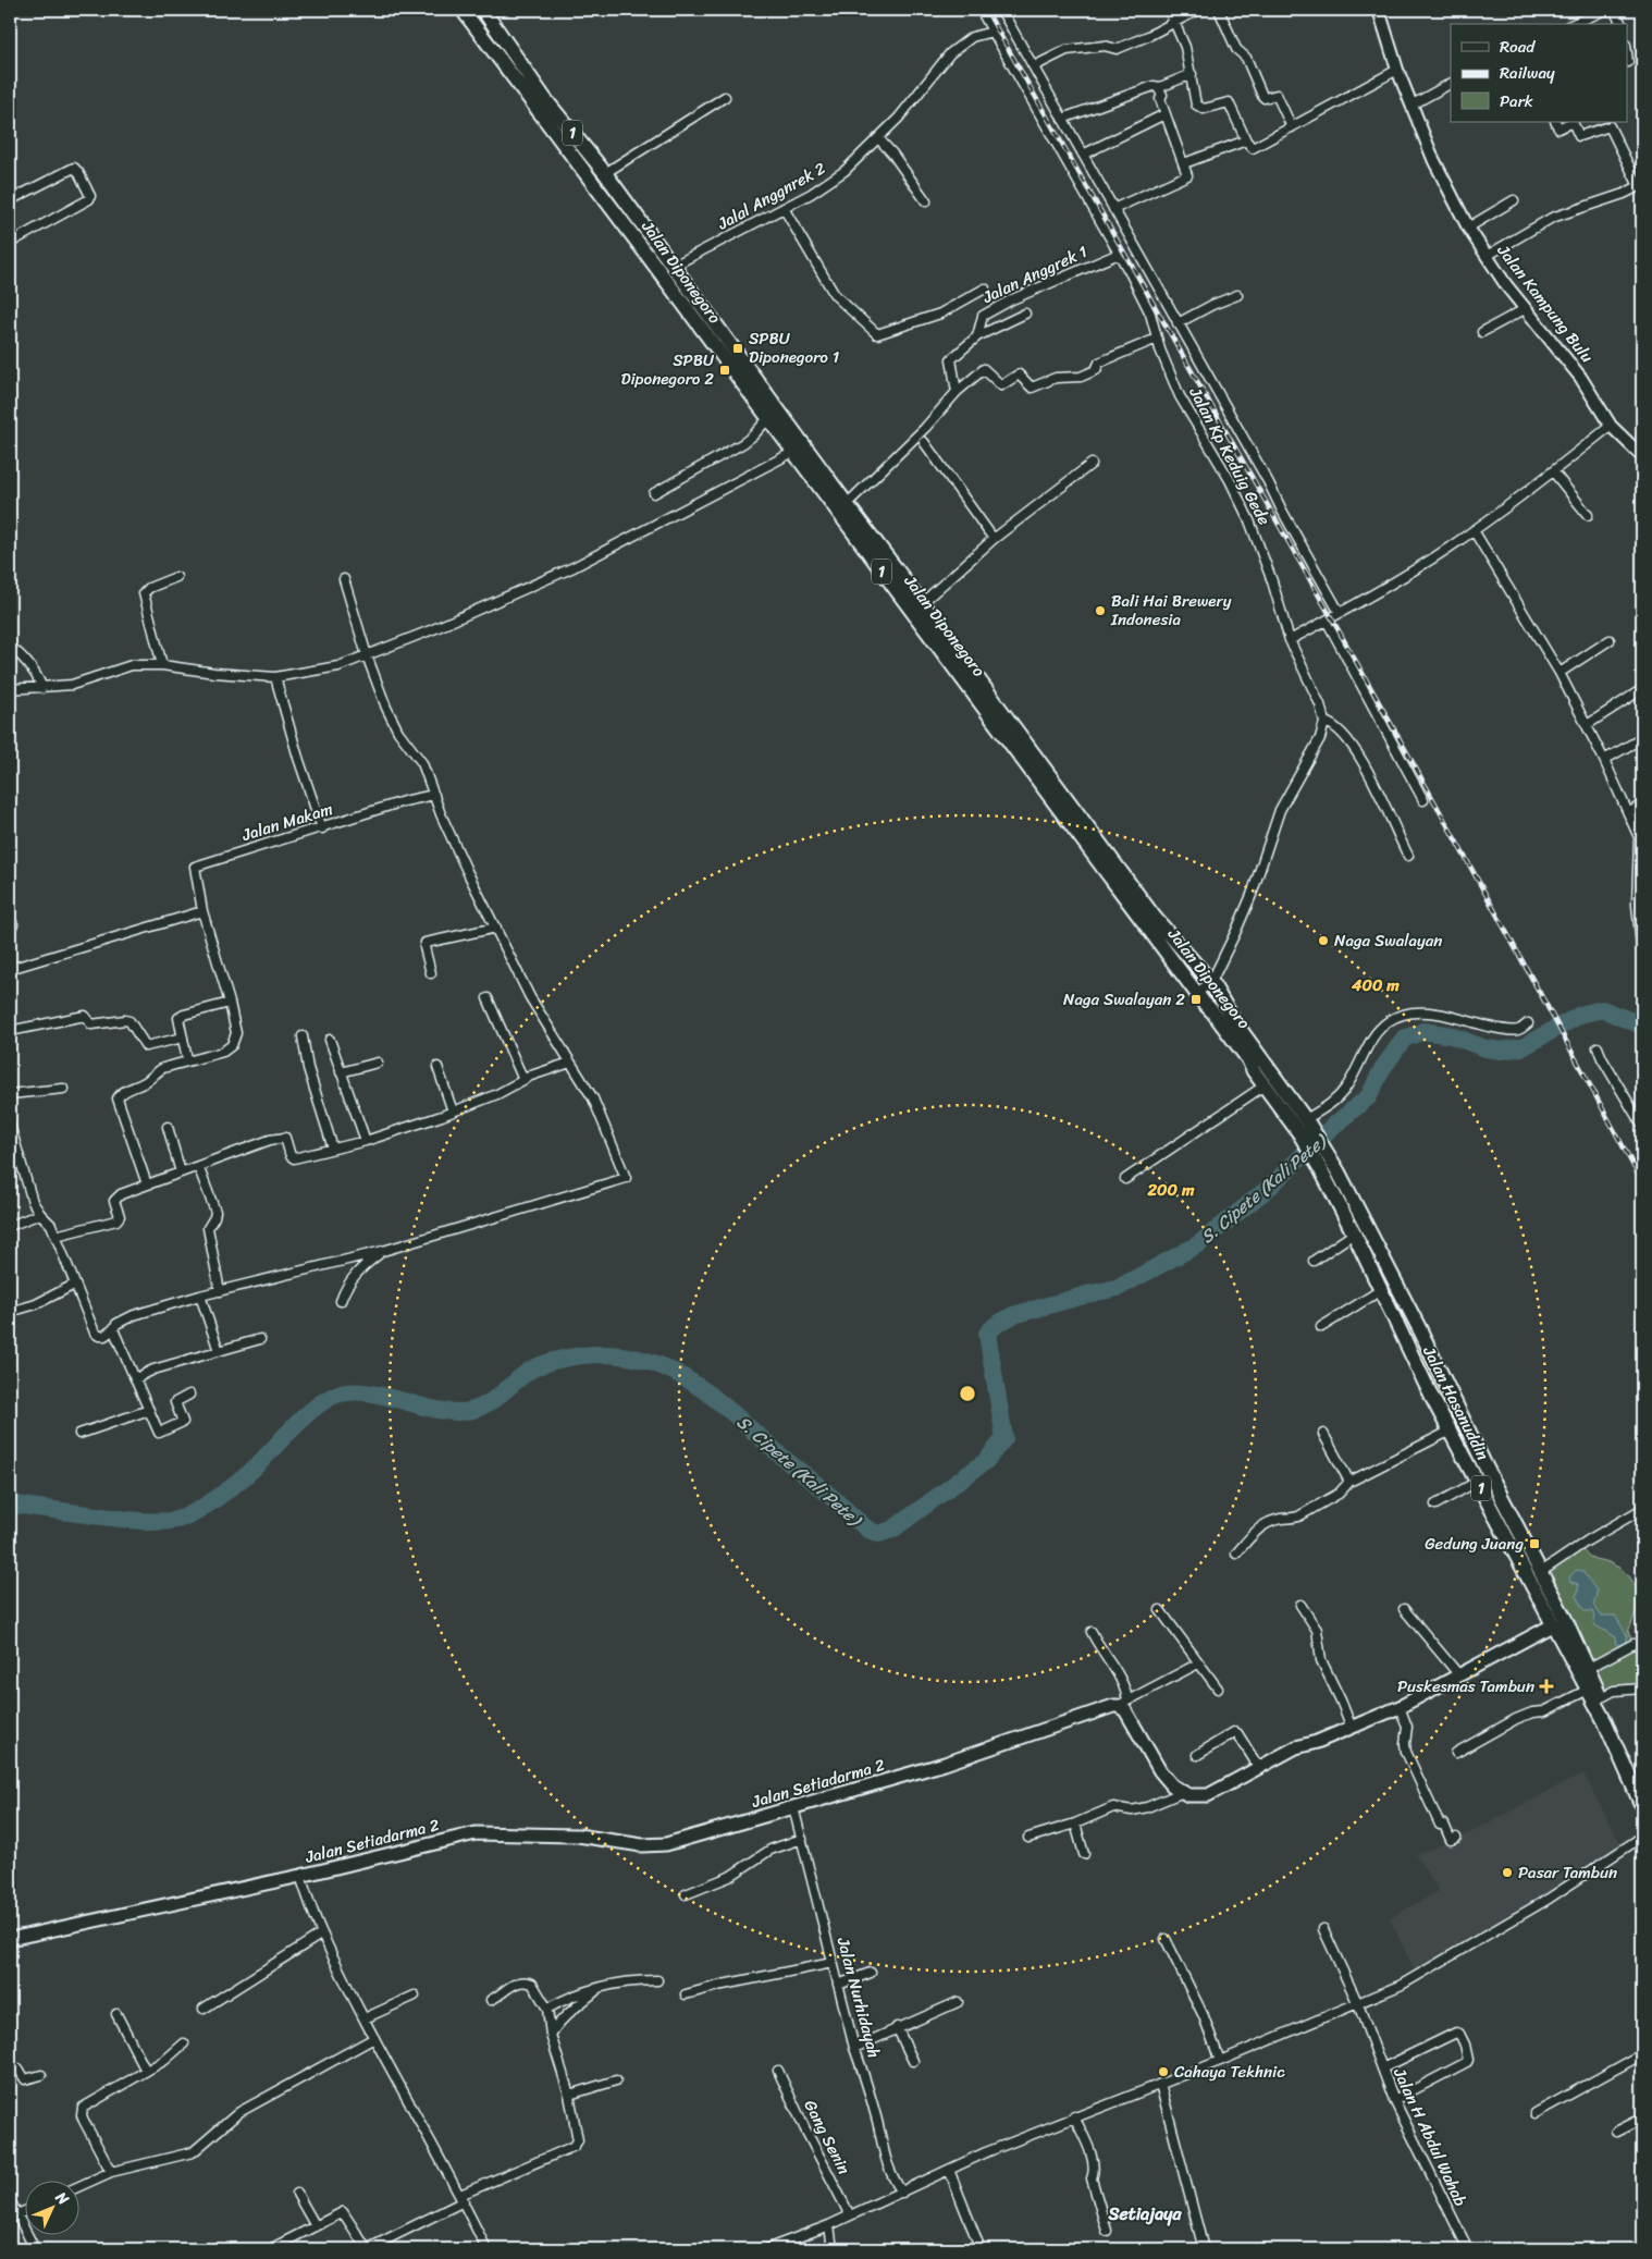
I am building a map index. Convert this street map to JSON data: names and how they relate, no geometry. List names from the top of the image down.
{
  "streets": {
    "highway": ["1", "Jalan Diponegoro", "Jalan Hasanuddin"],
    "main road": ["Jalan Setiadarma 2"],
    "street": [
      "Jalal Anggnrek 2",
      "Jalan Anggrek 1",
      "Jalan Kampung Bulu",
      "Jalan Kp Keduig Gede",
      "Jalan Makam",
      "Jalan Nurhidayah",
      "Gang Senin",
      "Jalan H Abdul Wahab"
    ]
  },
  "crossings": [
    ["Jalal Anggnrek 2", "Jalan Diponegoro"],
    ["Jalal Anggnrek 2", "Jalan Kp Keduig Gede"],
    ["Jalan Diponegoro", "Jalan Hasanuddin"],
    ["Jalan Anggrek 1", "Jalan Kp Keduig Gede"],
    ["Jalan Setiadarma 2", "Jalan Nurhidayah"]
  ],
  "districts": ["Setiajaya"],
  "water": ["S. Cipete (Kali Pete)"],
  "places": {
    "transit": [
      "SPBU Diponegoro 1",
      "SPBU Diponegoro 2",
      "Naga Swalayan 2",
      "Gedung Juang"
    ],
    "other": [
      "Bali Hai Brewery Indonesia",
      "Naga Swalayan",
      "Pasar Tambun",
      "Cahaya Tekhnic"
    ],
    "health": ["Puskesmas Tambun"]
  },
  "legend": ["Road", "Railway", "Park"],
  "north": "top right",
  "rings": ["400 m", "200 m"]
}
